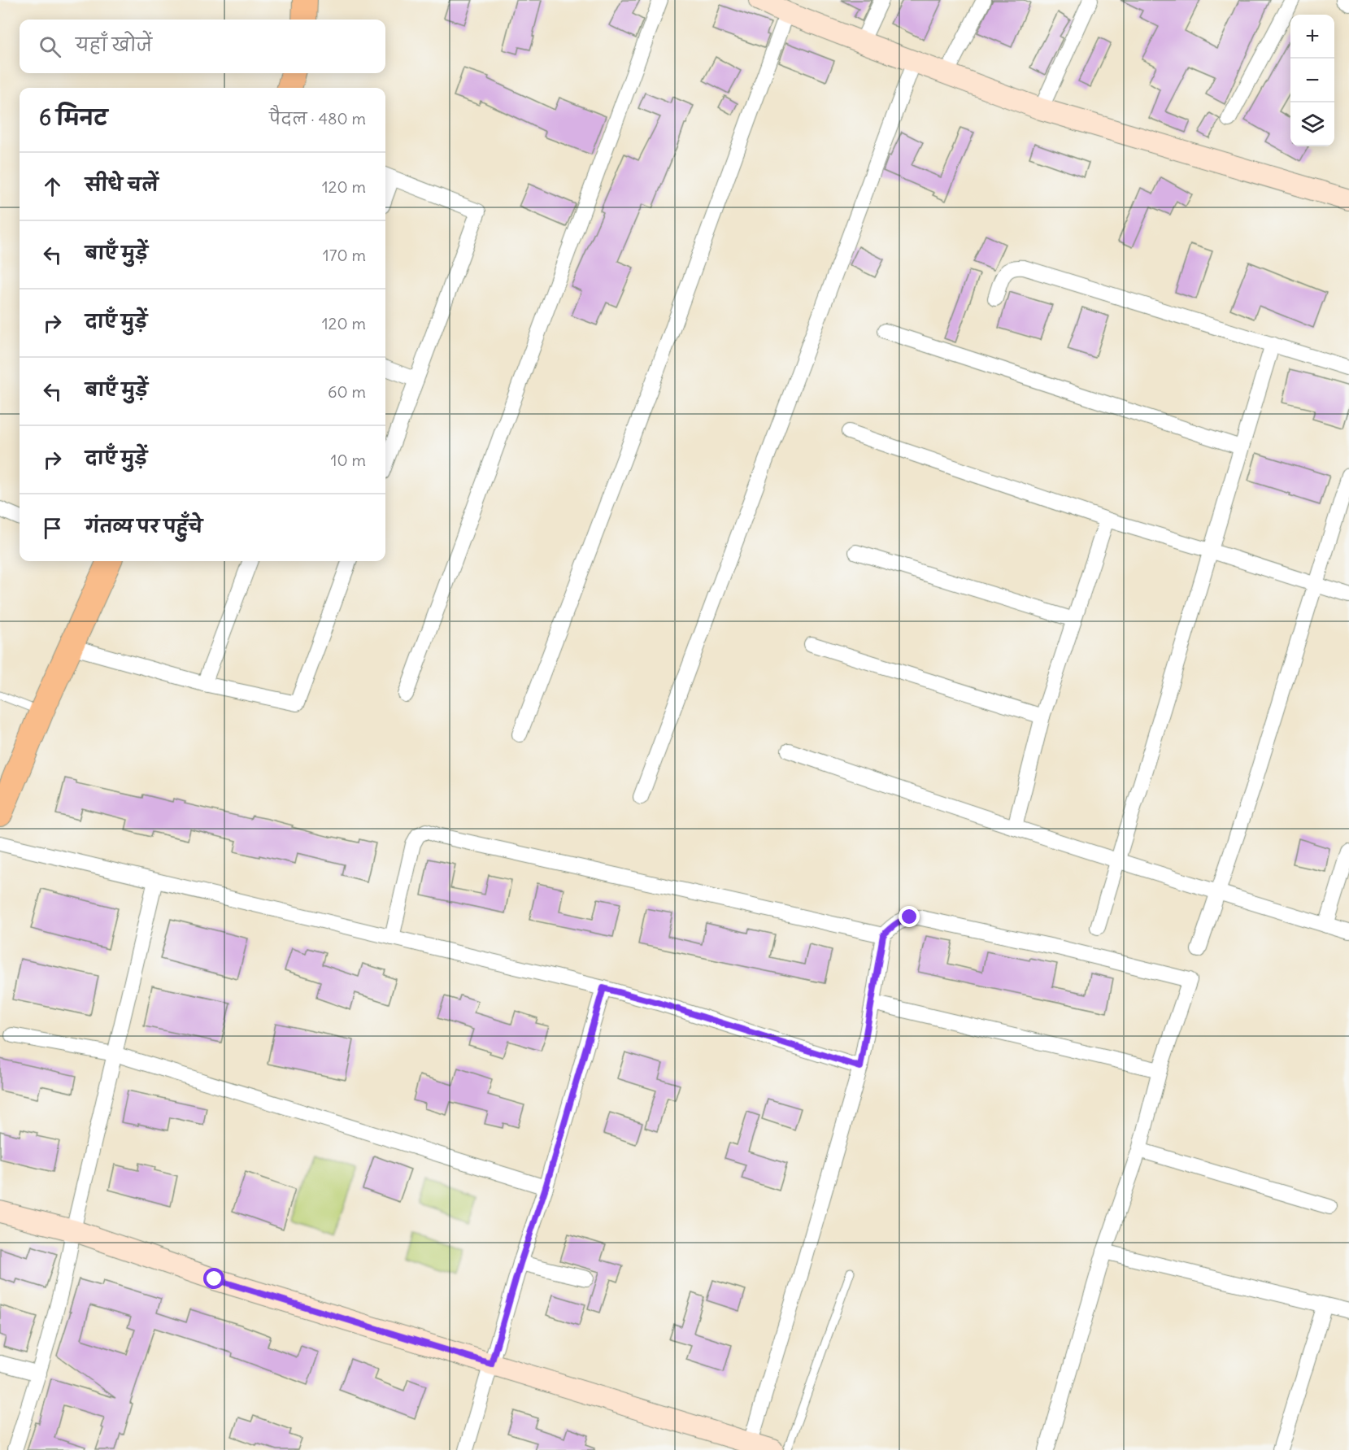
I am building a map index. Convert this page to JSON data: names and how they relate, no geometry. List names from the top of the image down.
{
  "page": {
    "map_buttons": ["+", "−"],
    "search": "यहाँ खोजें",
    "heading": ["6 मिनट", "पैदल · 480 m"],
    "list": [
      ["सीधे चलें", "120 m"],
      ["बाएँ मुड़ें", "170 m"],
      ["दाएँ मुड़ें", "120 m"],
      ["बाएँ मुड़ें", "60 m"],
      ["दाएँ मुड़ें", "10 m"],
      "गंतव्य पर पहुँचे"
    ]
  }
}
